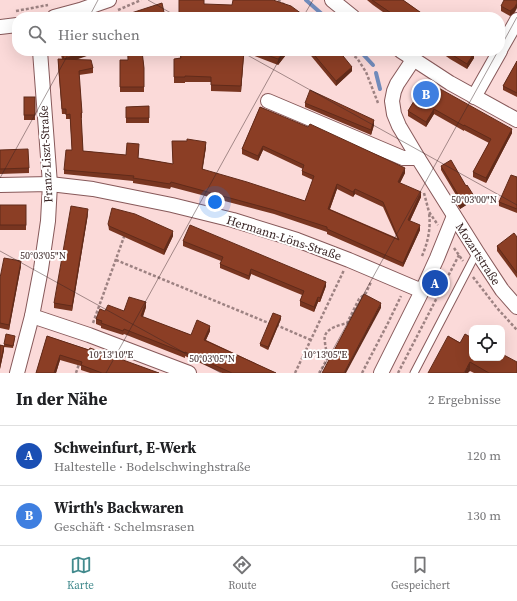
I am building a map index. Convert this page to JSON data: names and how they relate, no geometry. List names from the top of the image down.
{
  "streets": {
    "street": ["Franz-Liszt-Straße", "Hermann-Löns-Straße", "Mozartstraße"]
  },
  "crossings": [
    ["Franz-Liszt-Straße", "Hermann-Löns-Straße"]
  ],
  "page": {
    "search": "Hier suchen",
    "pins": ["B", "A"],
    "heading": ["In der Nähe", "2 Ergebnisse"],
    "list": [
      {
        "mark": "A",
        "name": "Schweinfurt, E-Werk",
        "note": "Haltestelle · Bodelschwinghstraße",
        "value": "120 m"
      },
      {
        "mark": "B",
        "name": "Wirth's Backwaren",
        "note": "Geschäft · Schelmsrasen",
        "value": "130 m"
      }
    ],
    "nav": ["Karte", "Route", "Gespeichert"]
  },
  "coordinates": [
    "50°03'00\"N",
    "50°03'05\"N",
    "10°13'10\"E",
    "10°13'05\"E"
  ]
}
